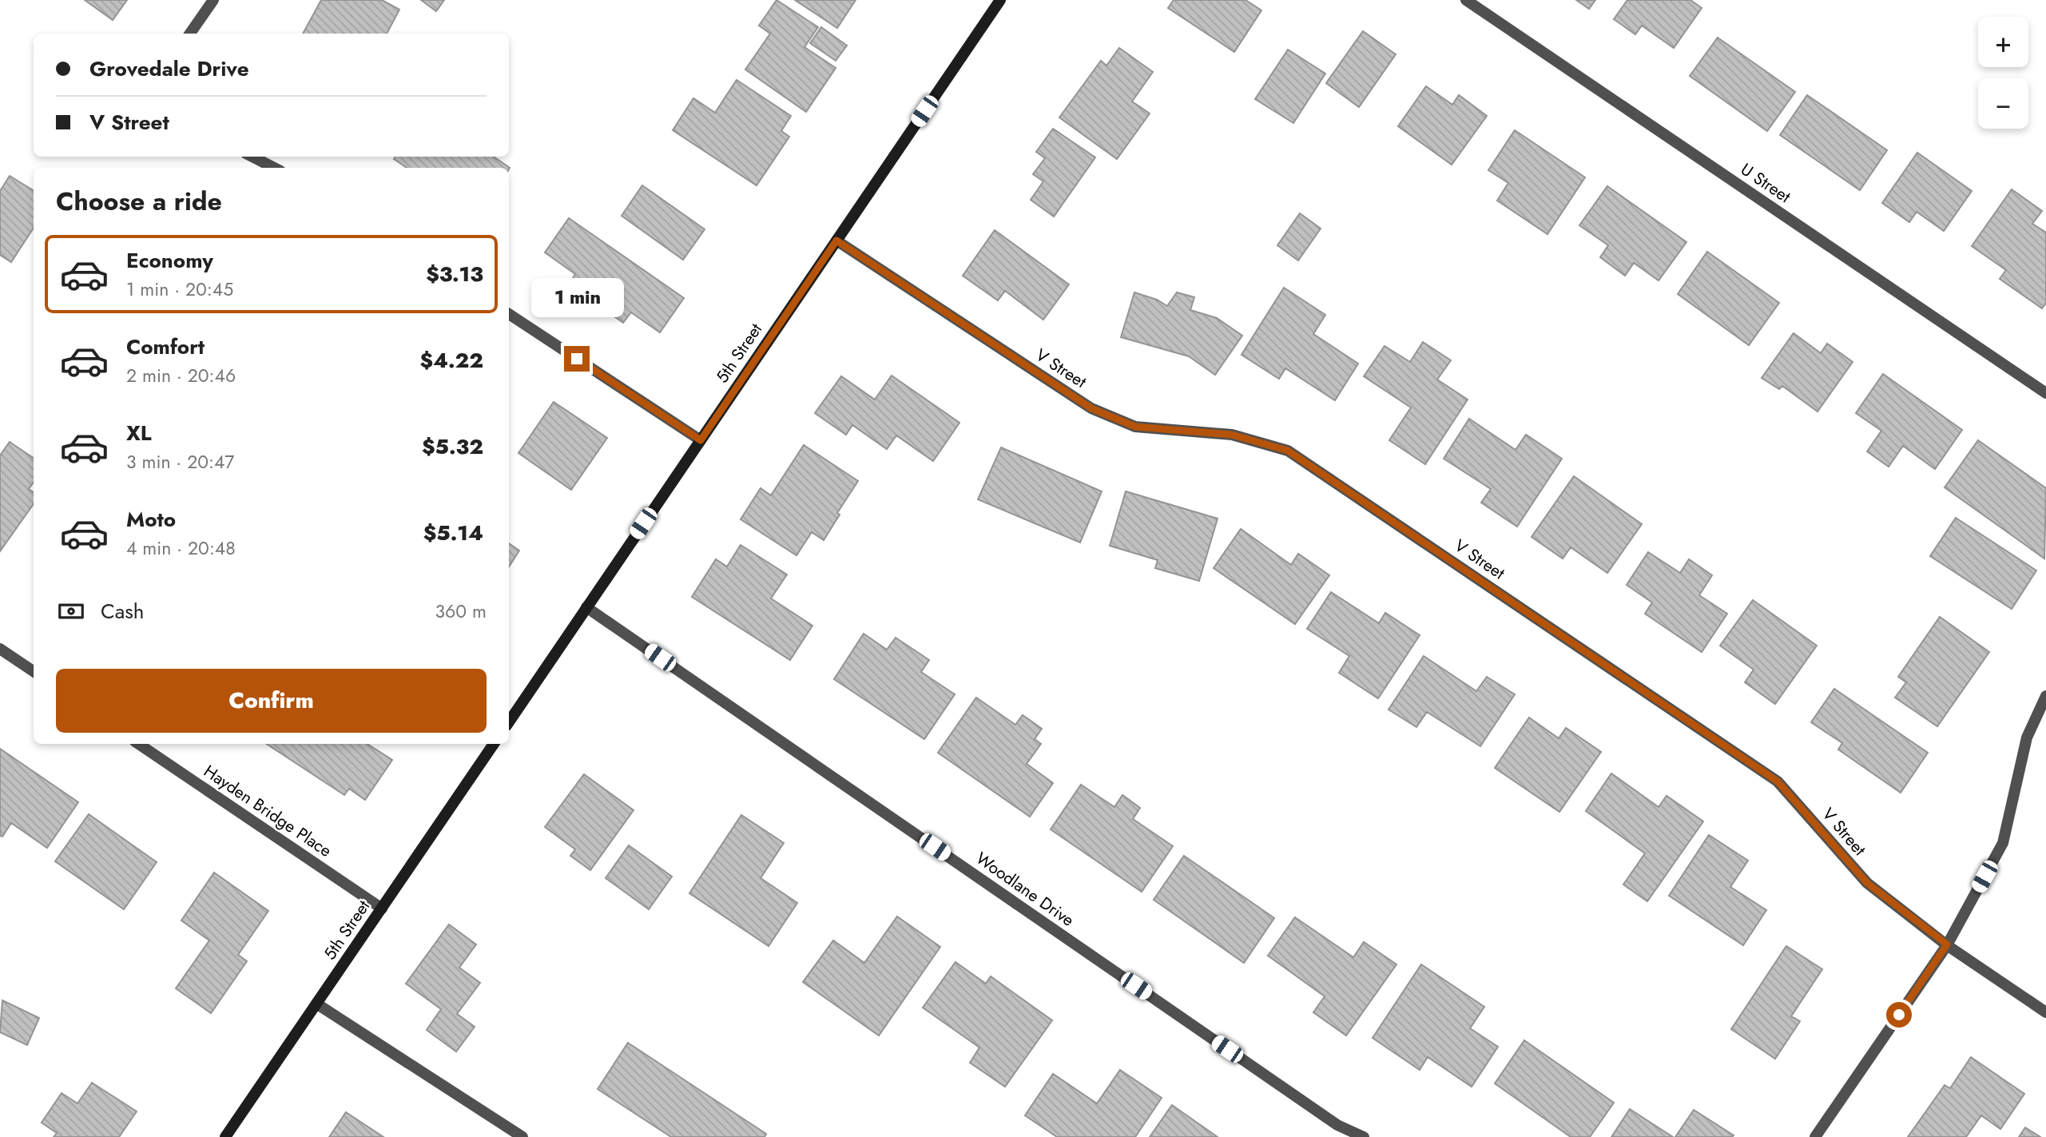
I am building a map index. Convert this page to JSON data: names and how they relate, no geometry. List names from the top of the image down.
{
  "streets": {
    "main road": ["5th Street"],
    "street": [
      "U Street",
      "V Street",
      "Hayden Bridge Place",
      "Woodlane Drive"
    ]
  },
  "crossings": [
    ["5th Street", "V Street"],
    ["5th Street", "Hayden Bridge Place"],
    ["5th Street", "Woodlane Drive"]
  ],
  "page": {
    "map_buttons": ["+", "−"],
    "banner": ["Grovedale Drive", "V Street"],
    "heading": "Choose a ride",
    "list": [
      {
        "name": "Economy",
        "note": "1 min · 20:45",
        "value": "$3.13"
      },
      {
        "name": "Comfort",
        "note": "2 min · 20:46",
        "value": "$4.22"
      },
      {
        "name": "XL",
        "note": "3 min · 20:47",
        "value": "$5.32"
      },
      {
        "name": "Moto",
        "note": "4 min · 20:48",
        "value": "$5.14"
      }
    ],
    "bubble": "1 min",
    "pay": ["Cash", "360 m"],
    "buttons": "Confirm"
  }
}
